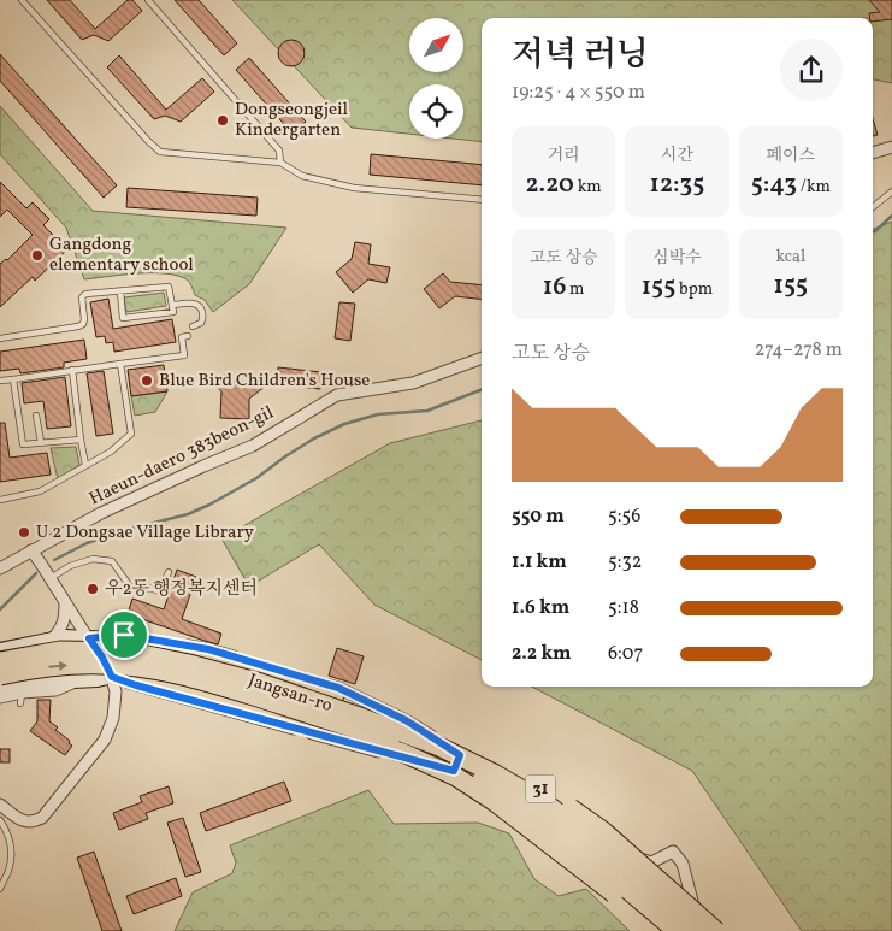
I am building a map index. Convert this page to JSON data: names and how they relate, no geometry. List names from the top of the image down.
{
  "streets": {
    "highway": ["Jangsan-ro", "31"],
    "street": ["Haeun-daero 383beon-gil"]
  },
  "places": [
    "Dongseongjeil Kindergarten",
    "Gangdong elementary school",
    "Blue Bird Children's House",
    "U 2 Dongsae Village Library",
    "우2동 행정복지센터"
  ],
  "north": "top right",
  "page": {
    "heading": ["저녁 러닝", "19:25 · 4 × 550 m"],
    "stats": [
      ["거리", "2.20 km"],
      ["시간", "12:35"],
      ["페이스", "5:43 /km"],
      ["고도 상승", "16 m"],
      ["심박수", "155 bpm"],
      ["kcal", "155"]
    ],
    "chart": ["고도 상승", "274–278 m"],
    "list": [
      {
        "name": "550 m",
        "note": "5:56"
      },
      {
        "name": "1.1 km",
        "note": "5:32"
      },
      {
        "name": "1.6 km",
        "note": "5:18"
      },
      {
        "name": "2.2 km",
        "note": "6:07"
      }
    ]
  }
}
